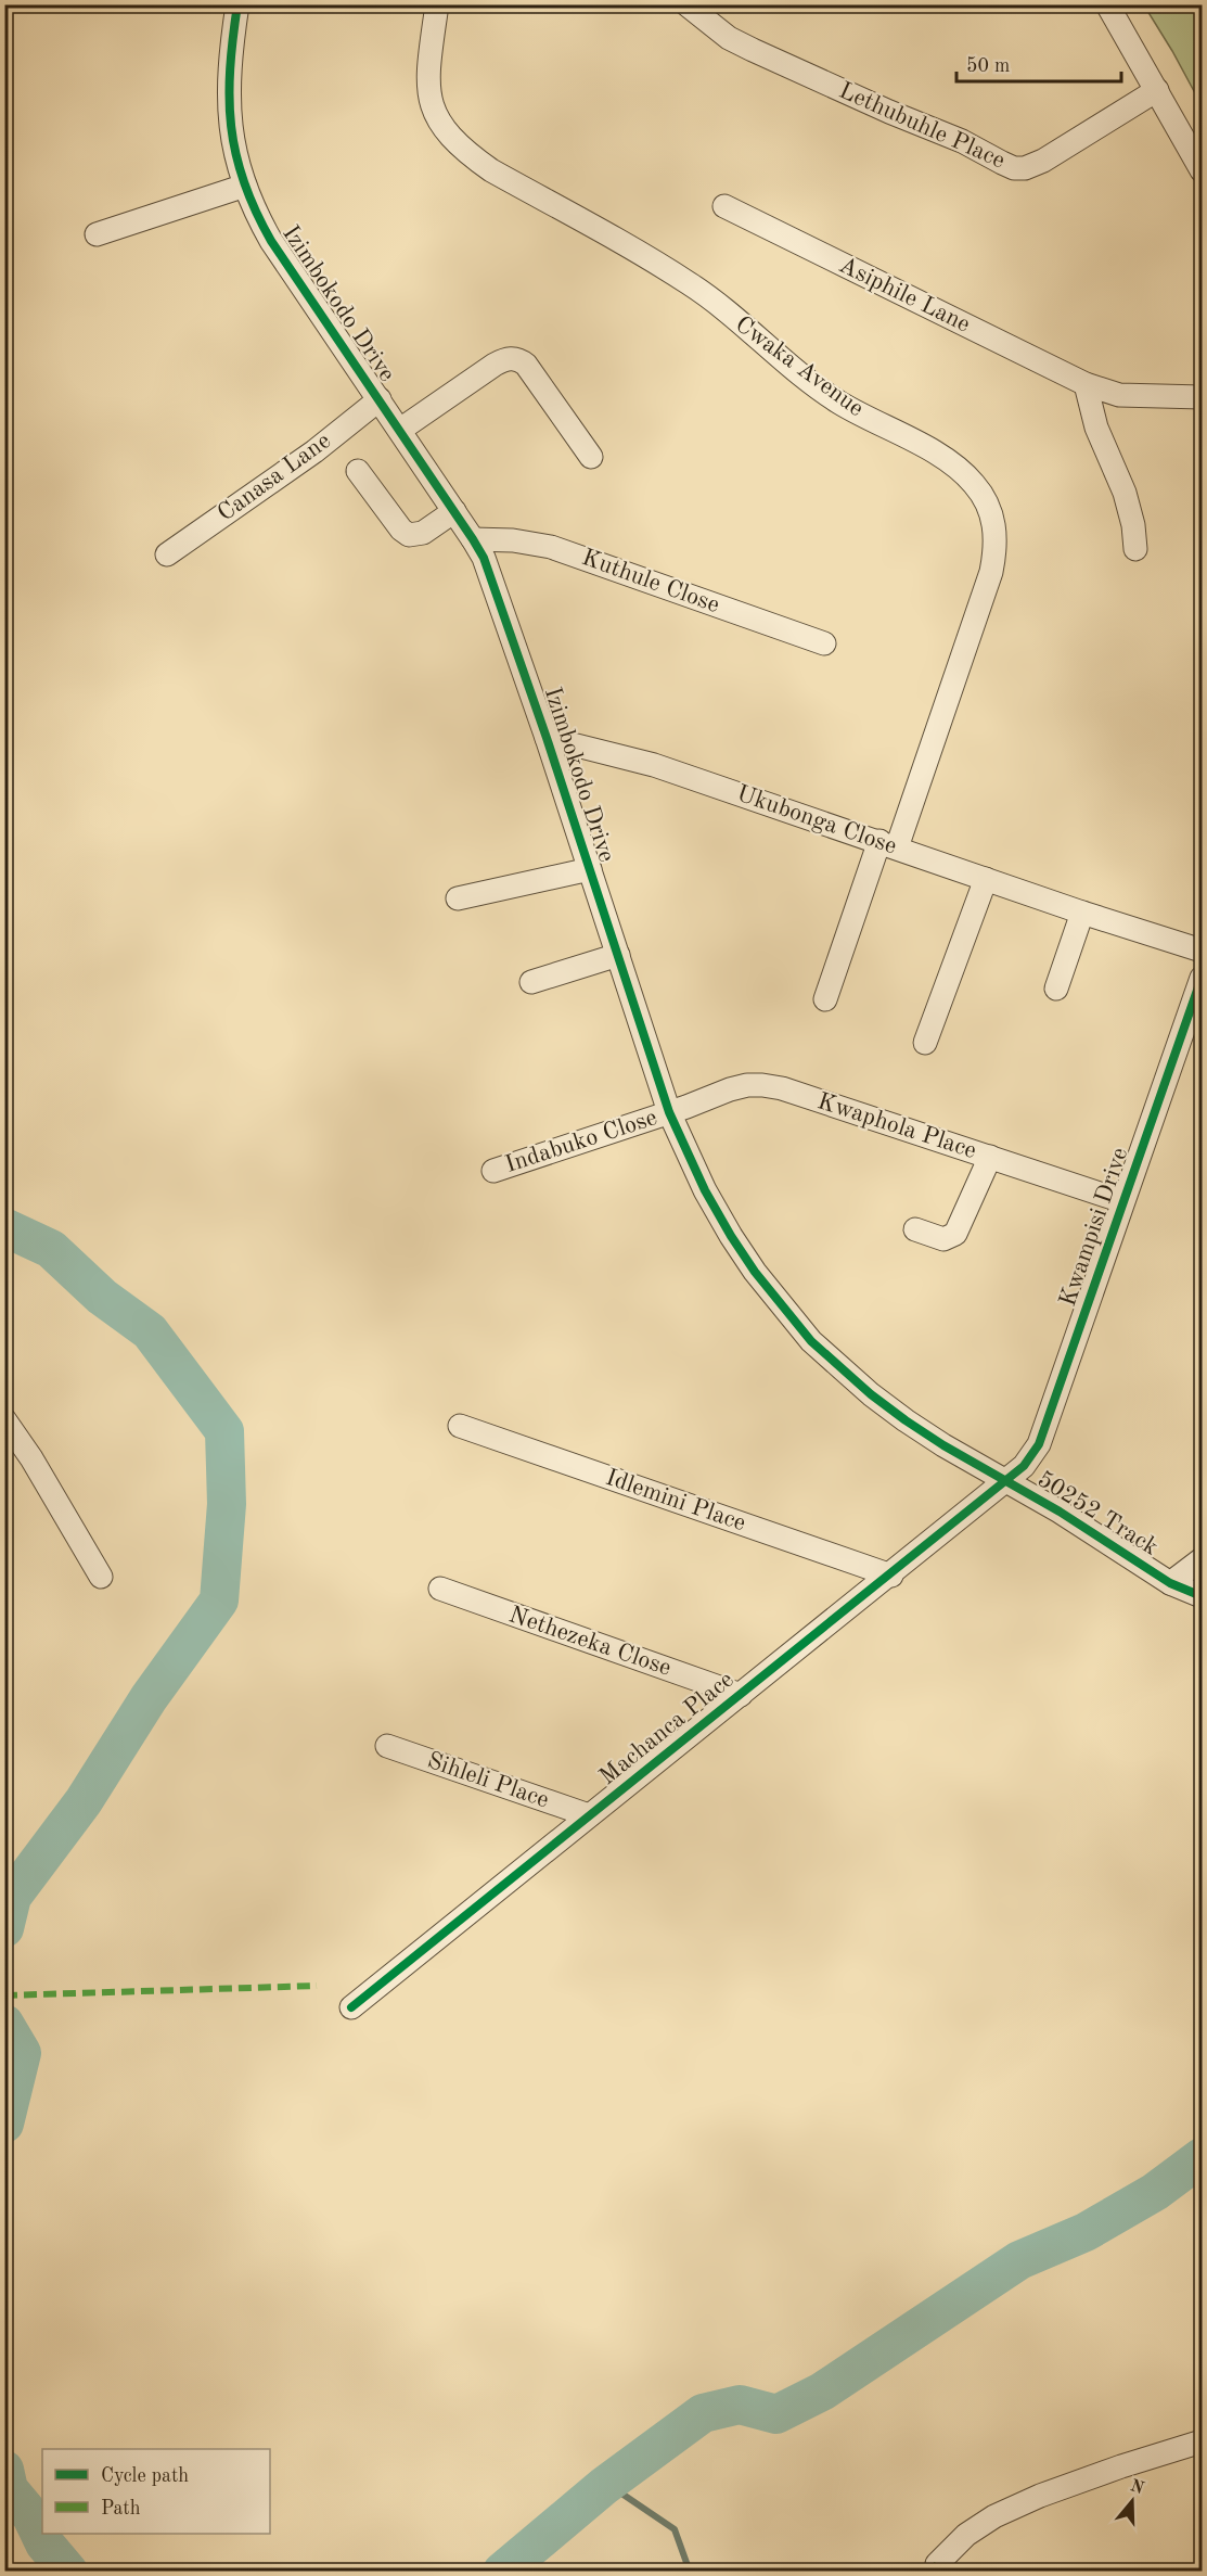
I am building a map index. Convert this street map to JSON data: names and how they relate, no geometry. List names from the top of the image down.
{
  "streets": {
    "street": [
      "Lethubuhle Place",
      "Asiphile Lane",
      "Izimbokodo Drive",
      "Cwaka Avenue",
      "Canasa Lane",
      "Kuthule Close",
      "Ukubonga Close",
      "Kwaphola Place",
      "Indabuko Close",
      "Kwampisi Drive",
      "Idlemini Place",
      "50252 Track",
      "Nethezeka Close",
      "Machanca Place",
      "Sihleli Place"
    ]
  },
  "crossings": [
    ["Izimbokodo Drive", "Canasa Lane"],
    ["Izimbokodo Drive", "Kuthule Close"],
    ["Izimbokodo Drive", "Ukubonga Close"],
    ["Izimbokodo Drive", "Kwaphola Place"],
    ["Izimbokodo Drive", "Indabuko Close"],
    ["Izimbokodo Drive", "Kwampisi Drive"],
    ["Izimbokodo Drive", "50252 Track"],
    ["Izimbokodo Drive", "Machanca Place"],
    ["Cwaka Avenue", "Ukubonga Close"],
    ["Kwaphola Place", "Indabuko Close"],
    ["Kwaphola Place", "Kwampisi Drive"],
    ["Kwampisi Drive", "50252 Track"],
    ["Kwampisi Drive", "Machanca Place"],
    ["Idlemini Place", "Machanca Place"],
    ["50252 Track", "Machanca Place"],
    ["Nethezeka Close", "Machanca Place"],
    ["Machanca Place", "Sihleli Place"]
  ],
  "legend": ["Cycle path", "Path"],
  "scale_bar": "50 m",
  "north": "top"
}
